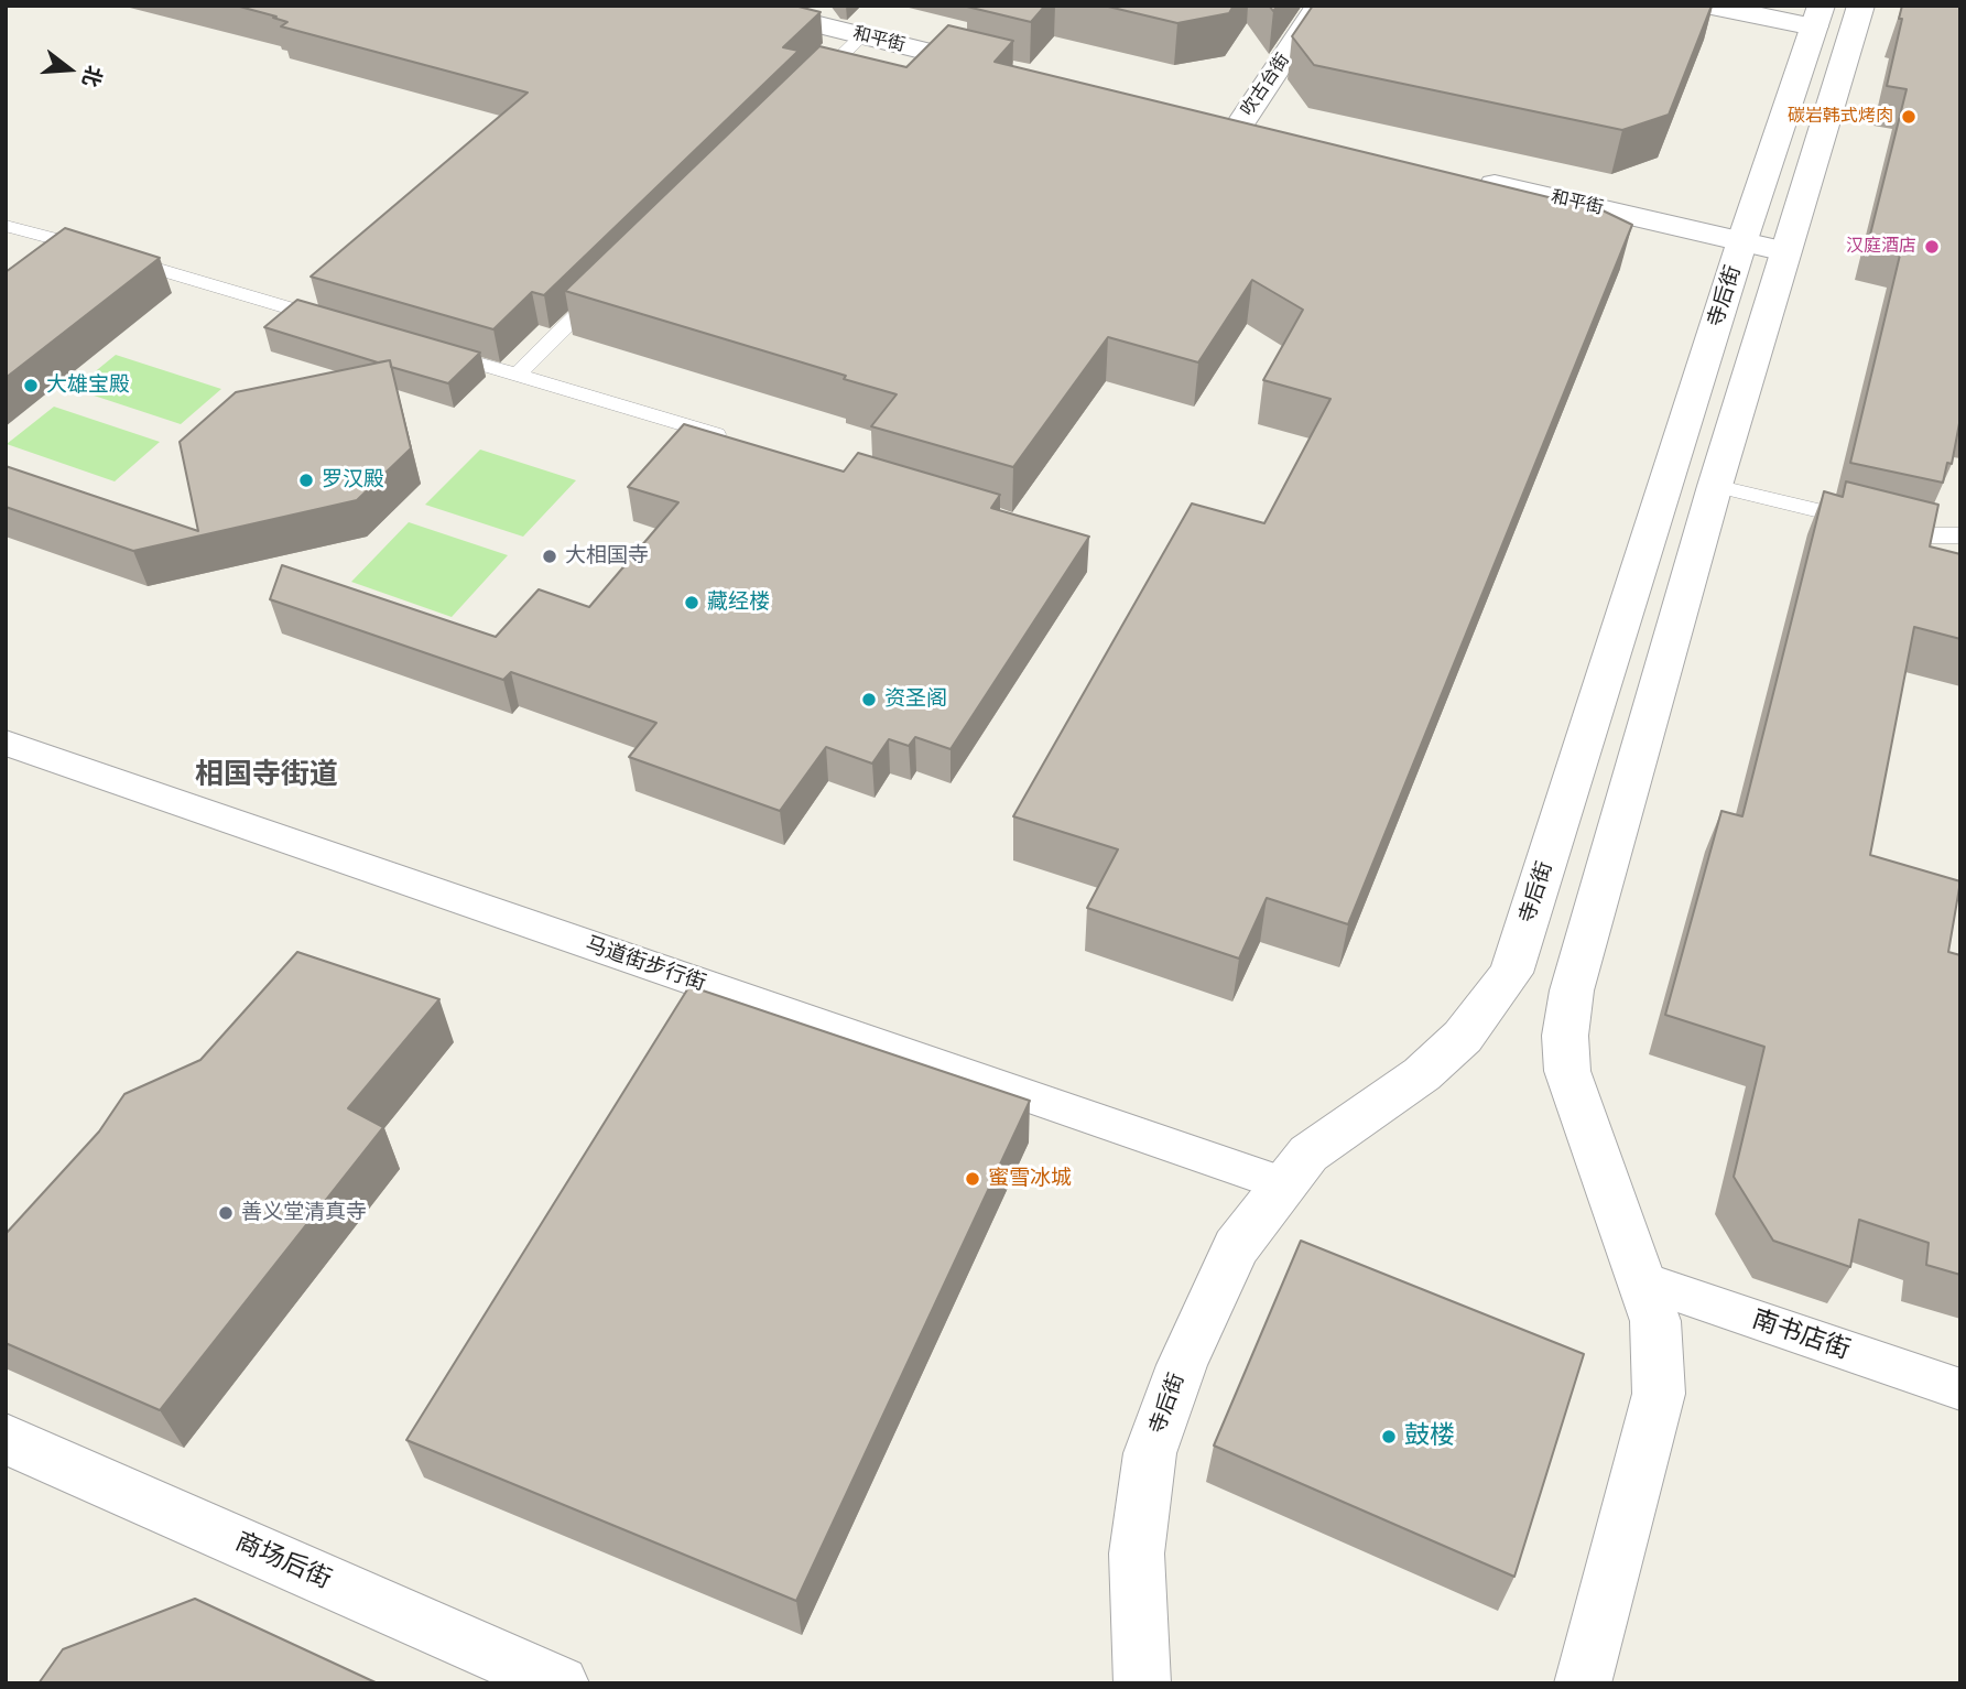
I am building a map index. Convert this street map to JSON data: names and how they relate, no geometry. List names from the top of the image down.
{
  "streets": {
    "street": [
      "和平街",
      "吹古台街",
      "寺后街",
      "马道街步行街",
      "南书店街",
      "商场后街"
    ]
  },
  "crossings": [
    ["和平街", "寺后街"],
    ["寺后街", "马道街步行街"],
    ["寺后街", "南书店街"]
  ],
  "districts": ["相国寺街道"],
  "places": [
    "碳岩韩式烤肉",
    "汉庭酒店",
    "大雄宝殿",
    "罗汉殿",
    "大相国寺",
    "藏经楼",
    "资圣阁",
    "蜜雪冰城",
    "善义堂清真寺",
    "鼓楼"
  ],
  "north": "right"
}
